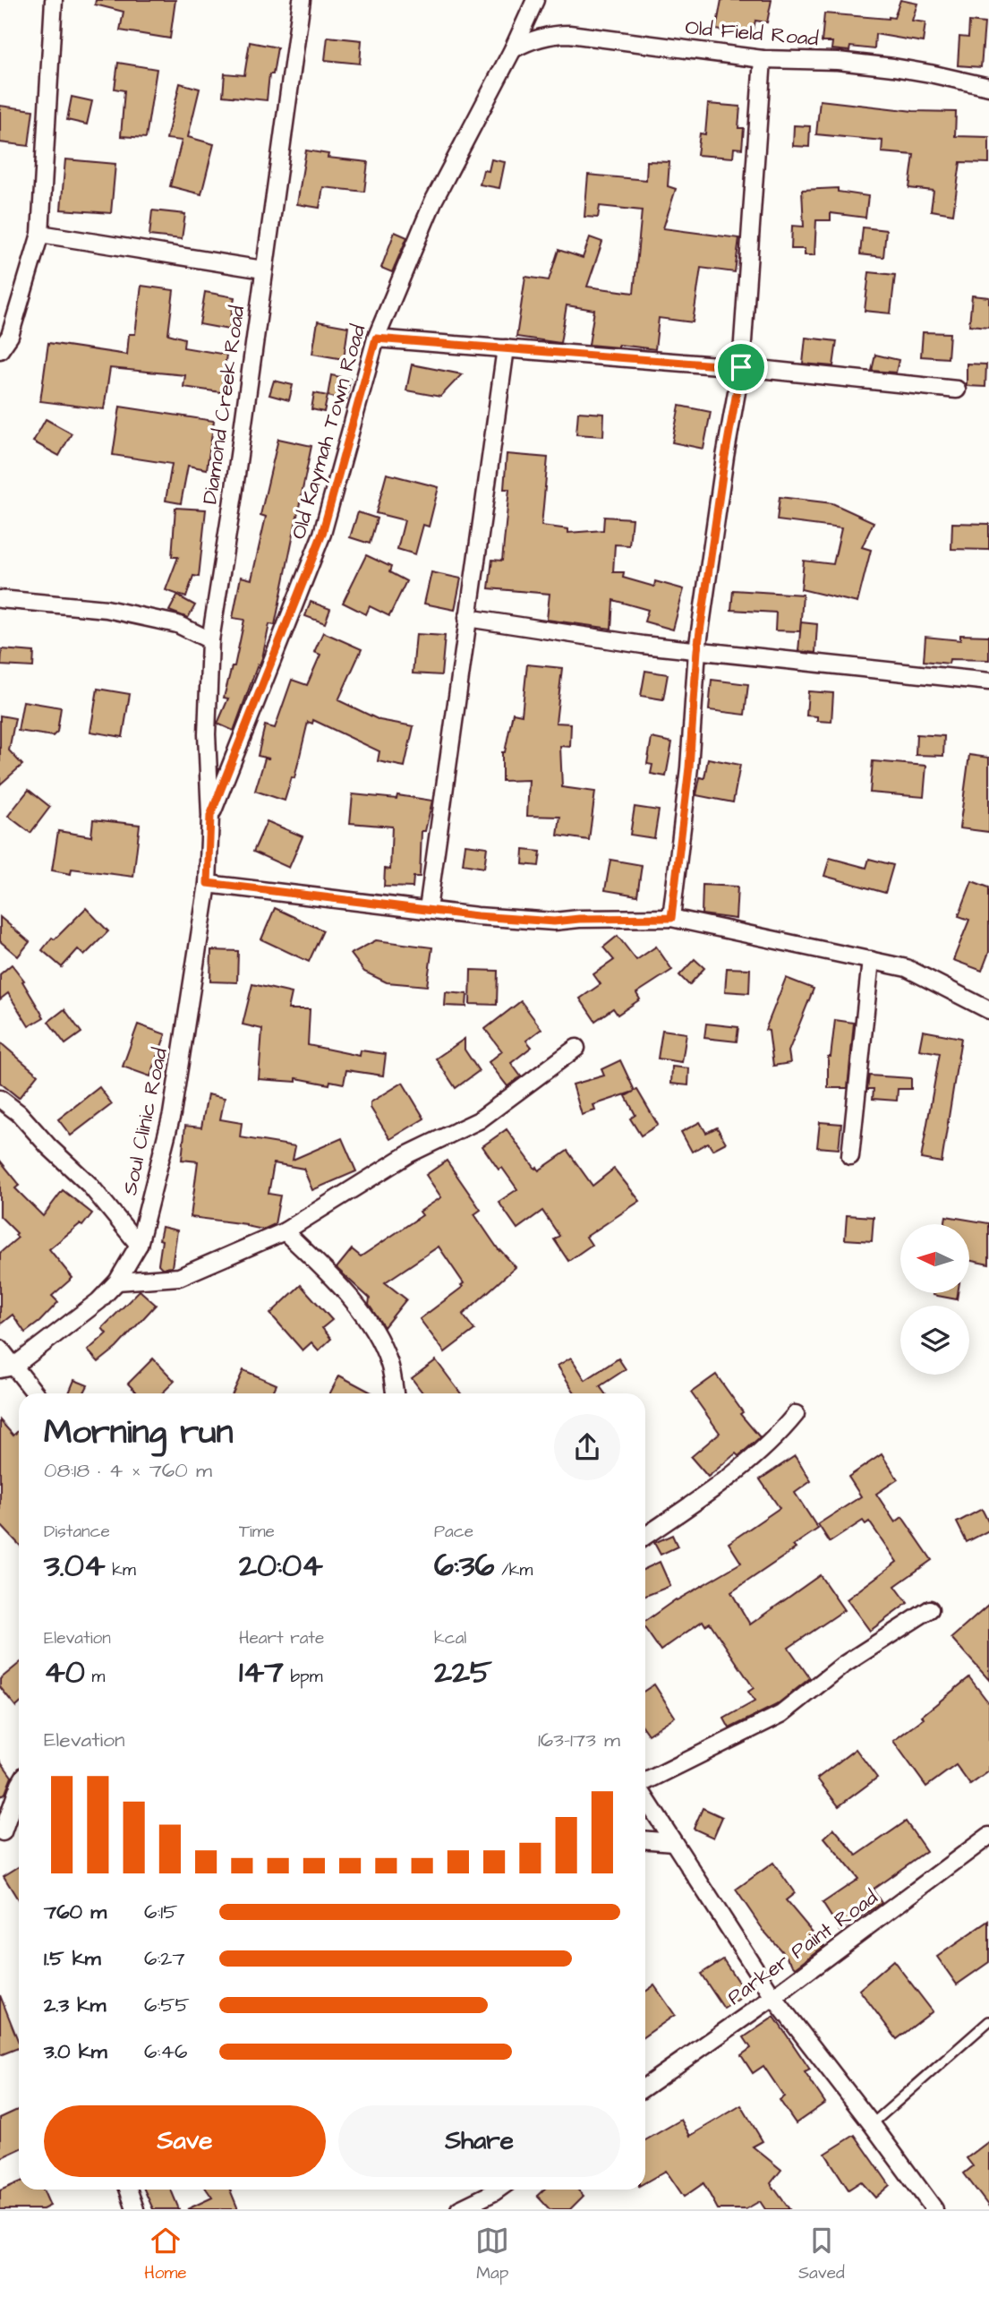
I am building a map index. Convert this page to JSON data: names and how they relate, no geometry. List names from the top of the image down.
{
  "streets": {
    "street": [
      "Old Field Road",
      "Diamond Creek Road",
      "Old Kaymah Town Road",
      "Soul Clinic Road",
      "Parker Paint Road"
    ]
  },
  "crossings": [
    ["Old Field Road", "Old Kaymah Town Road"],
    ["Diamond Creek Road", "Old Kaymah Town Road"],
    ["Diamond Creek Road", "Soul Clinic Road"],
    ["Old Kaymah Town Road", "Soul Clinic Road"]
  ],
  "north": "left",
  "page": {
    "heading": ["Morning run", "08:18 · 4 × 760 m"],
    "stats": [
      ["Distance", "3.04 km"],
      ["Time", "20:04"],
      ["Pace", "6:36 /km"],
      ["Elevation", "40 m"],
      ["Heart rate", "147 bpm"],
      ["kcal", "225"]
    ],
    "chart": ["Elevation", "163–173 m"],
    "list": [
      {
        "name": "760 m",
        "note": "6:15"
      },
      {
        "name": "1.5 km",
        "note": "6:27"
      },
      {
        "name": "2.3 km",
        "note": "6:55"
      },
      {
        "name": "3.0 km",
        "note": "6:46"
      }
    ],
    "buttons": ["Save", "Share"],
    "tabs": ["Home", "Map", "Saved"]
  }
}
